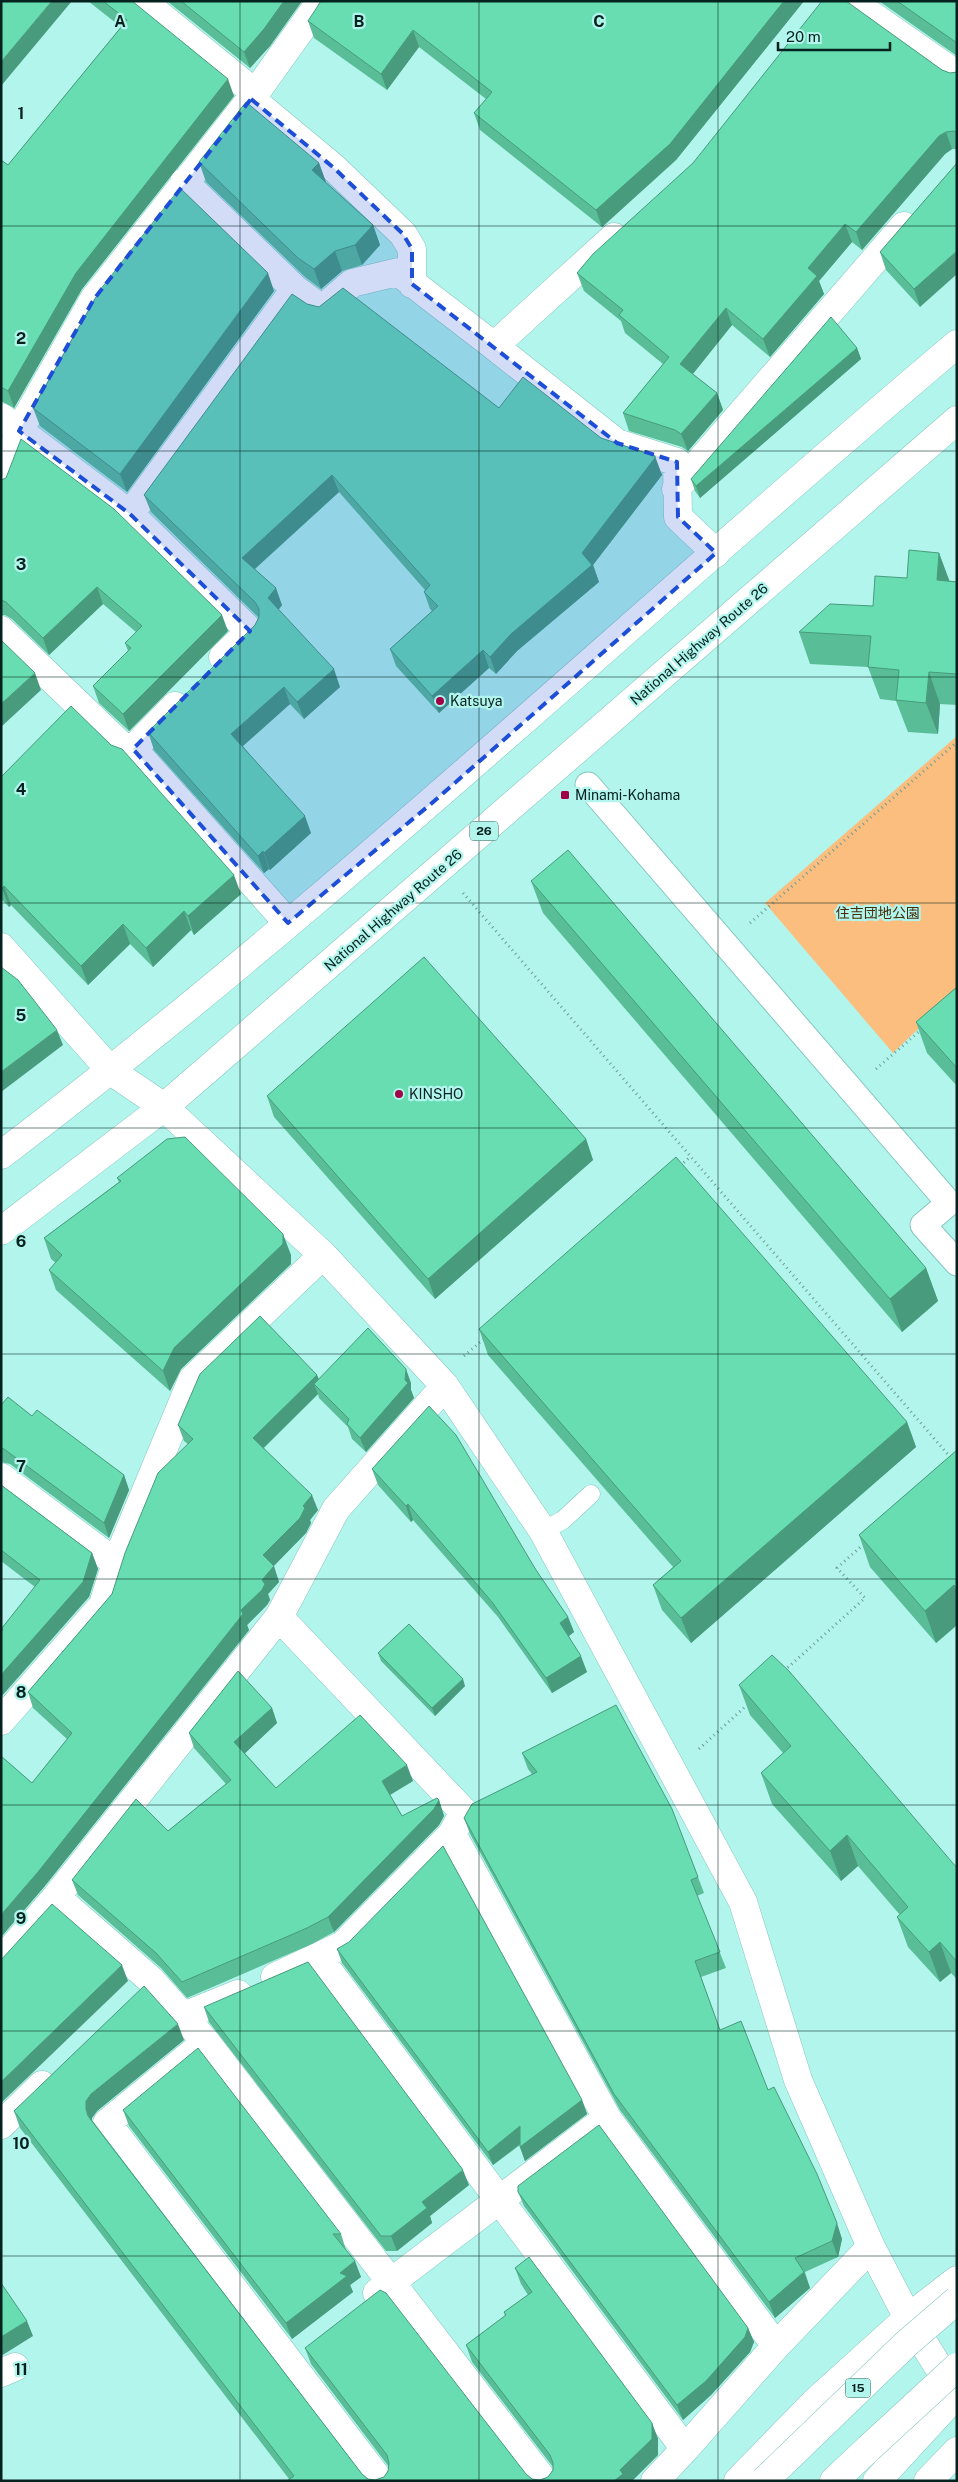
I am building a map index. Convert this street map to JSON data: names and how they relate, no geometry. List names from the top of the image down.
{
  "streets": {
    "main road": ["National Highway Route 26", "26", "15"]
  },
  "parks": ["住吉団地公園"],
  "places": {
    "other": ["Katsuya", "KINSHO"],
    "transit": ["Minami-Kohama"]
  },
  "scale_bar": "20 m",
  "grid": {
    "columns": ["A", "B", "C"],
    "rows": [
      "1",
      "2",
      "3",
      "4",
      "5",
      "6",
      "7",
      "8",
      "9",
      "10",
      "11"
    ]
  }
}
